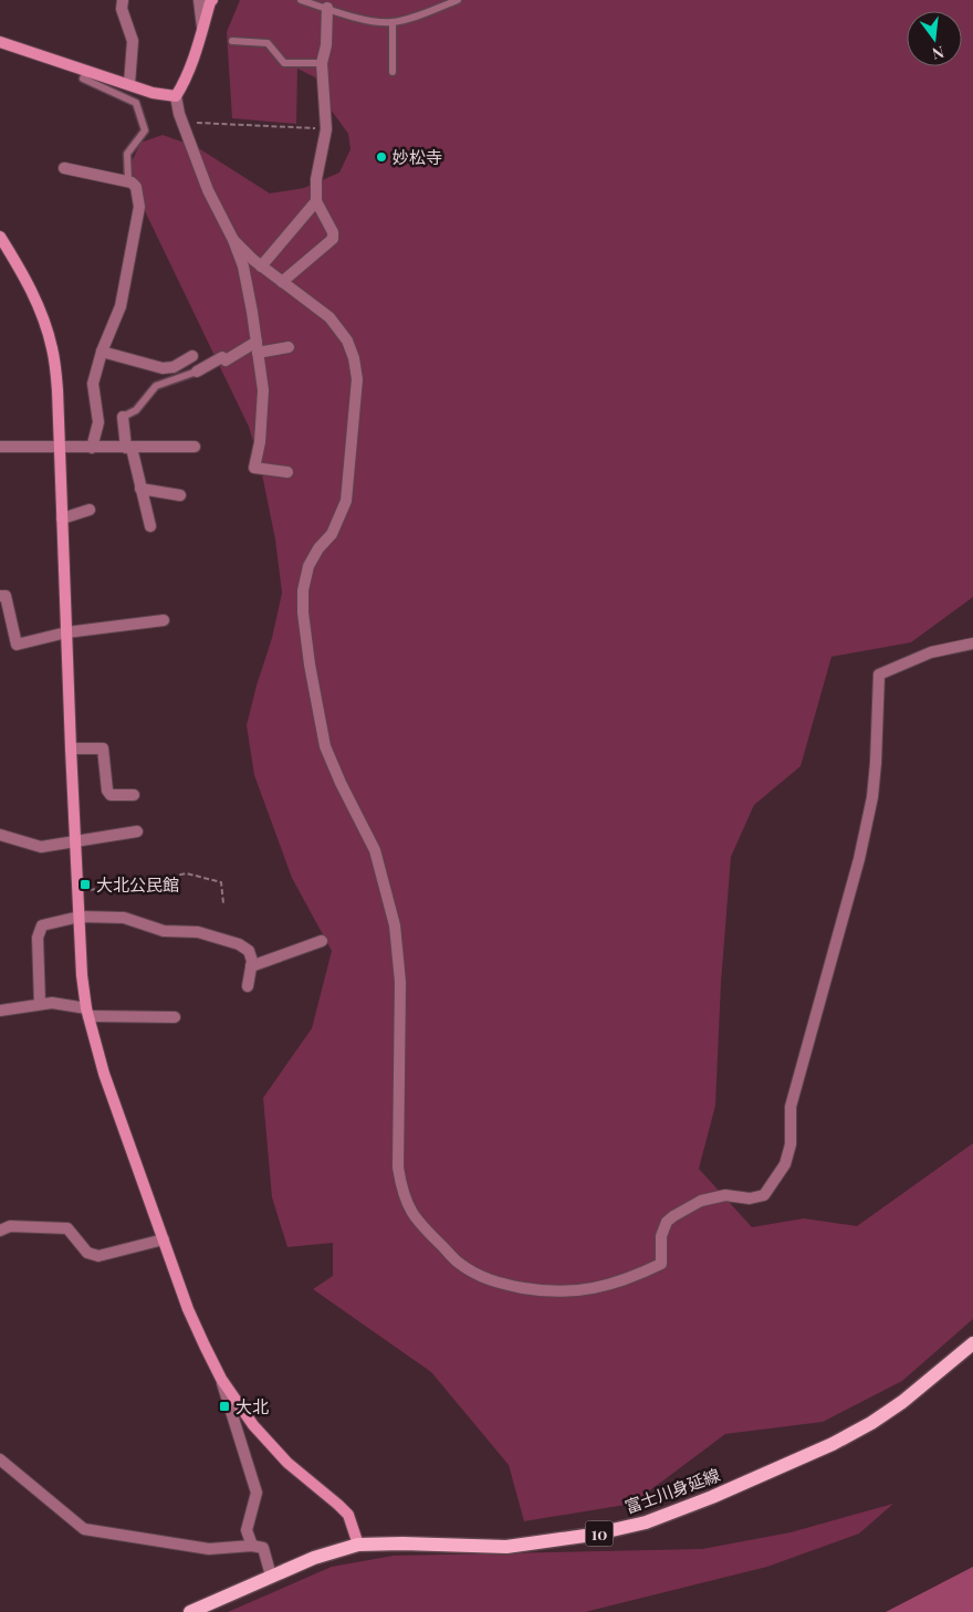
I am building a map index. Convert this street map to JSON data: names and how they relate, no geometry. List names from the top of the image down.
{
  "streets": {
    "main road": ["富士川身延線", "10"]
  },
  "places": {
    "other": ["妙松寺"],
    "transit": ["大北公民館", "大北"]
  },
  "north": "bottom"
}
